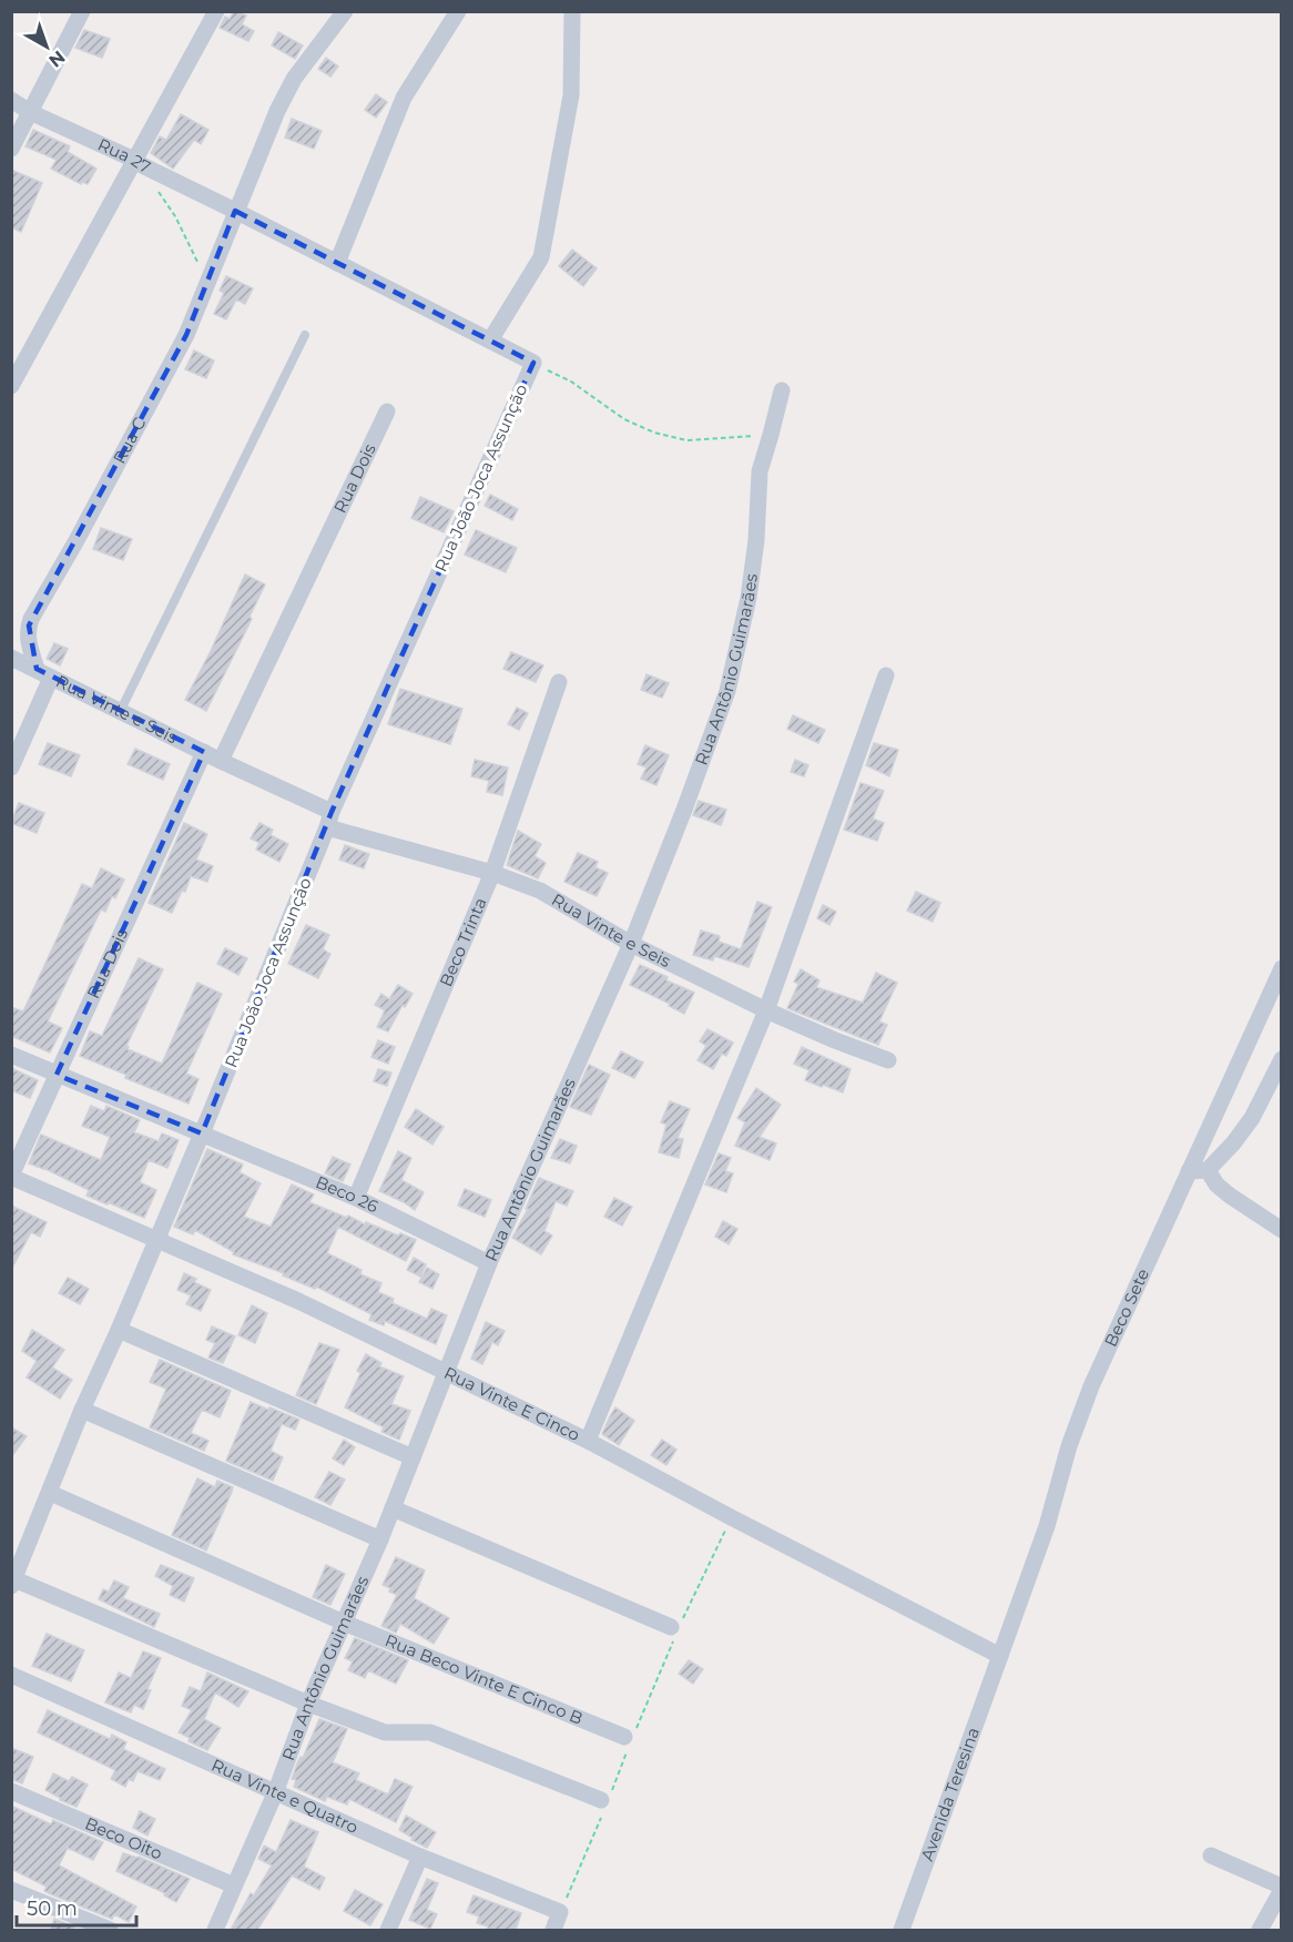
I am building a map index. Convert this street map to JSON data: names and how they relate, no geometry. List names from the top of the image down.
{
  "streets": {
    "street": [
      "Rua 27",
      "Rua C",
      "Rua Dois",
      "Rua João Joca Assunção",
      "Rua Antônio Guimarães",
      "Rua Vinte e Seis",
      "Beco Trinta",
      "Beco 26",
      "Beco Sete",
      "Rua Vinte E Cinco",
      "Rua Beco Vinte E Cinco B",
      "Avenida Teresina",
      "Rua Vinte e Quatro",
      "Beco Oito"
    ]
  },
  "crossings": [
    ["Rua 27", "Rua C"],
    ["Rua 27", "Rua João Joca Assunção"],
    ["Rua C", "Rua Vinte e Seis"],
    ["Rua Dois", "Rua Vinte e Seis"],
    ["Rua Dois", "Beco 26"],
    ["Rua Dois", "Rua Vinte E Cinco"],
    ["Rua João Joca Assunção", "Rua Vinte e Seis"],
    ["Rua João Joca Assunção", "Beco 26"],
    ["Rua João Joca Assunção", "Rua Vinte E Cinco"],
    ["Rua João Joca Assunção", "Rua Beco Vinte E Cinco B"],
    ["Rua Antônio Guimarães", "Rua Vinte e Seis"],
    ["Rua Antônio Guimarães", "Beco 26"],
    ["Rua Antônio Guimarães", "Rua Vinte E Cinco"],
    ["Rua Antônio Guimarães", "Rua Beco Vinte E Cinco B"],
    ["Rua Antônio Guimarães", "Rua Vinte e Quatro"],
    ["Rua Antônio Guimarães", "Beco Oito"],
    ["Rua Vinte e Seis", "Beco Trinta"],
    ["Beco Trinta", "Beco 26"],
    ["Beco Sete", "Rua Vinte E Cinco"],
    ["Beco Sete", "Avenida Teresina"],
    ["Rua Vinte E Cinco", "Avenida Teresina"]
  ],
  "scale_bar": "50 m",
  "north": "bottom right"
}
